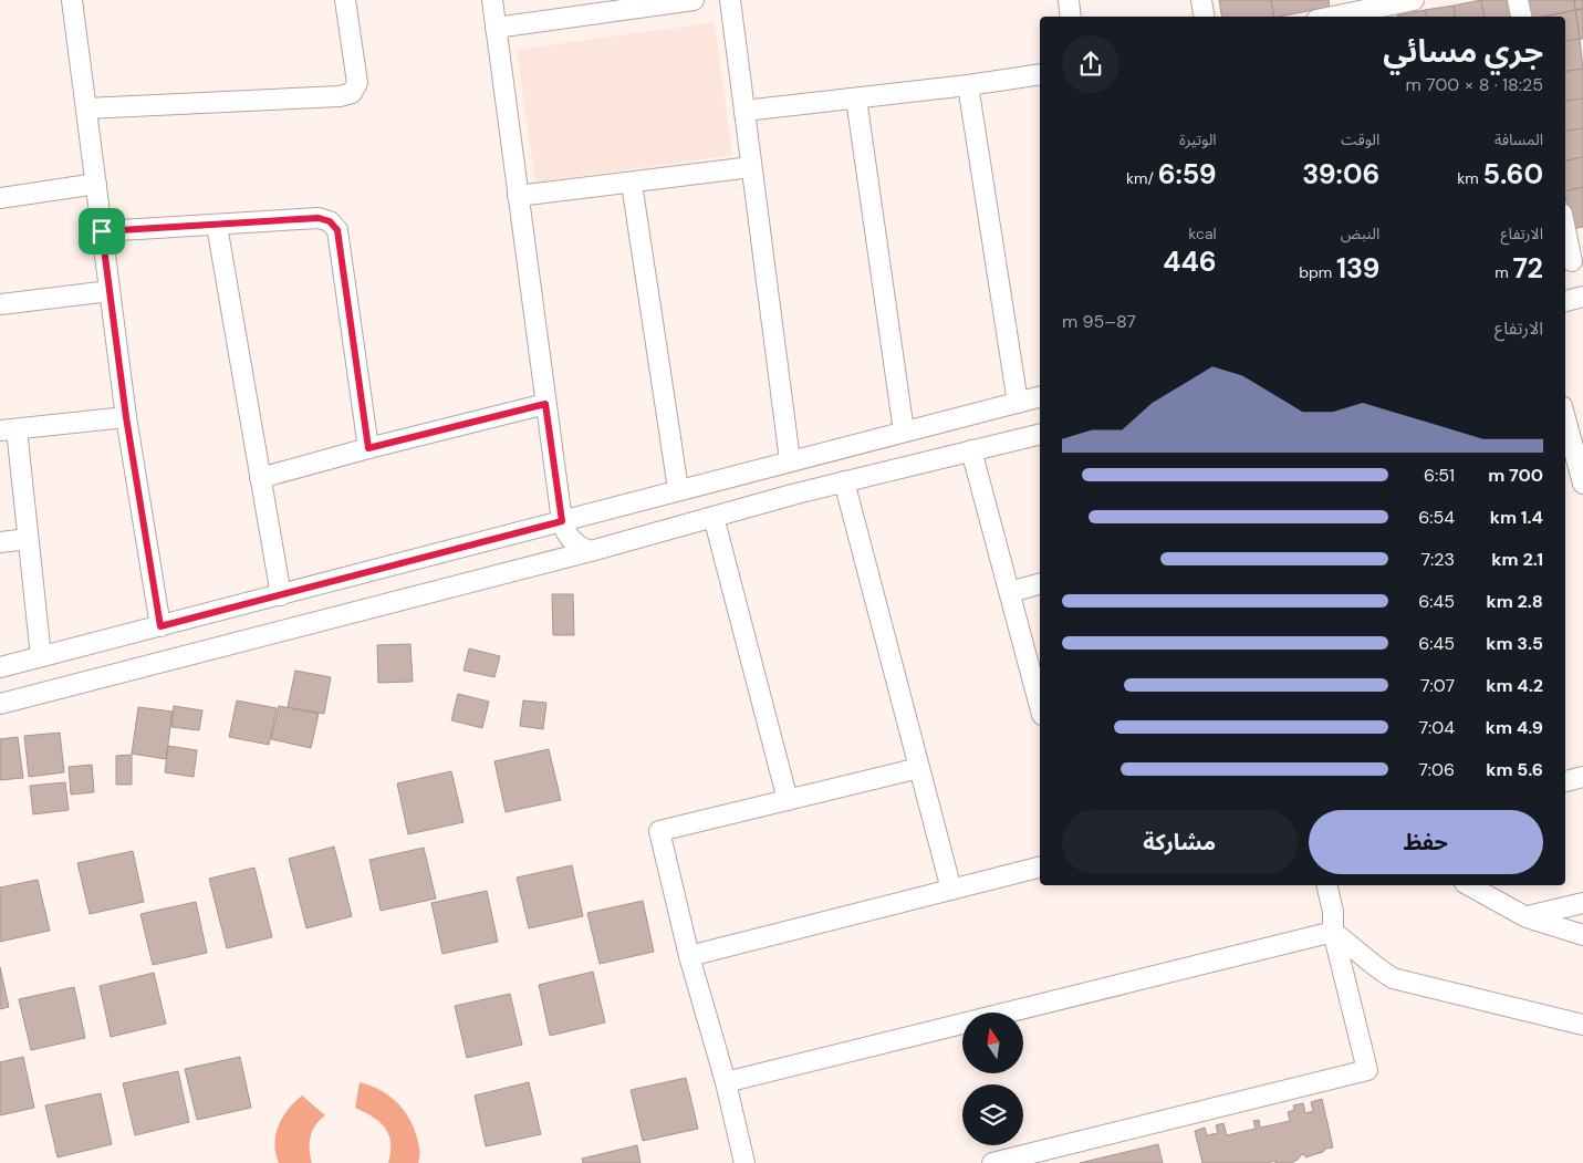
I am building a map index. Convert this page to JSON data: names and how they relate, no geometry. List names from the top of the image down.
{
  "north": "top",
  "page": {
    "heading": ["جري مسائي", "18:25 · 8 × 700 m"],
    "stats": [
      ["المسافة", "5.60 km"],
      ["الوقت", "39:06"],
      ["الوتيرة", "6:59 /km"],
      ["الارتفاع", "72 m"],
      ["النبض", "139 bpm"],
      ["kcal", "446"]
    ],
    "chart": ["الارتفاع", "87–95 m"],
    "list": [
      {
        "name": "700 m",
        "note": "6:51"
      },
      {
        "name": "1.4 km",
        "note": "6:54"
      },
      {
        "name": "2.1 km",
        "note": "7:23"
      },
      {
        "name": "2.8 km",
        "note": "6:45"
      },
      {
        "name": "3.5 km",
        "note": "6:45"
      },
      {
        "name": "4.2 km",
        "note": "7:07"
      },
      {
        "name": "4.9 km",
        "note": "7:04"
      },
      {
        "name": "5.6 km",
        "note": "7:06"
      }
    ],
    "buttons": ["حفظ", "مشاركة"]
  }
}
